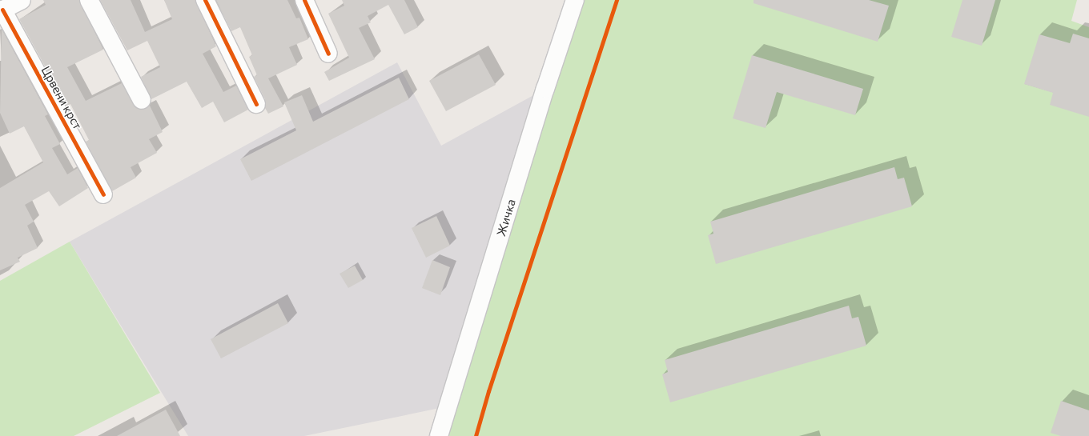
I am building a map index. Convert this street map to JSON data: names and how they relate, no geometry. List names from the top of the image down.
{
  "streets": {
    "street": ["Црвени крст", "Жичка"]
  }
}
